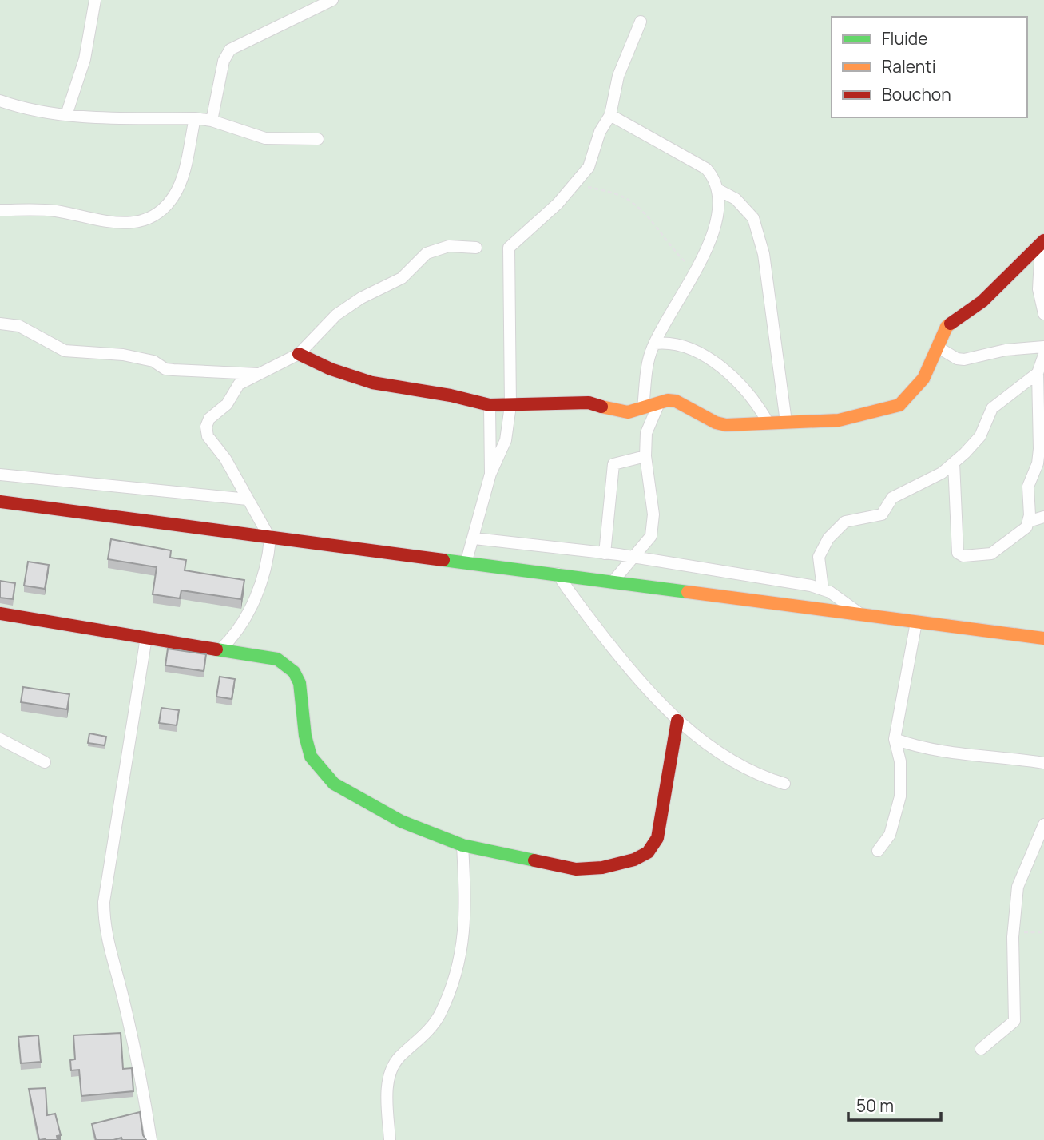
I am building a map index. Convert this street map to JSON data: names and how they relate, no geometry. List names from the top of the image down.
{
  "legend": ["Fluide", "Ralenti", "Bouchon"],
  "scale_bar": "50 m"
}
